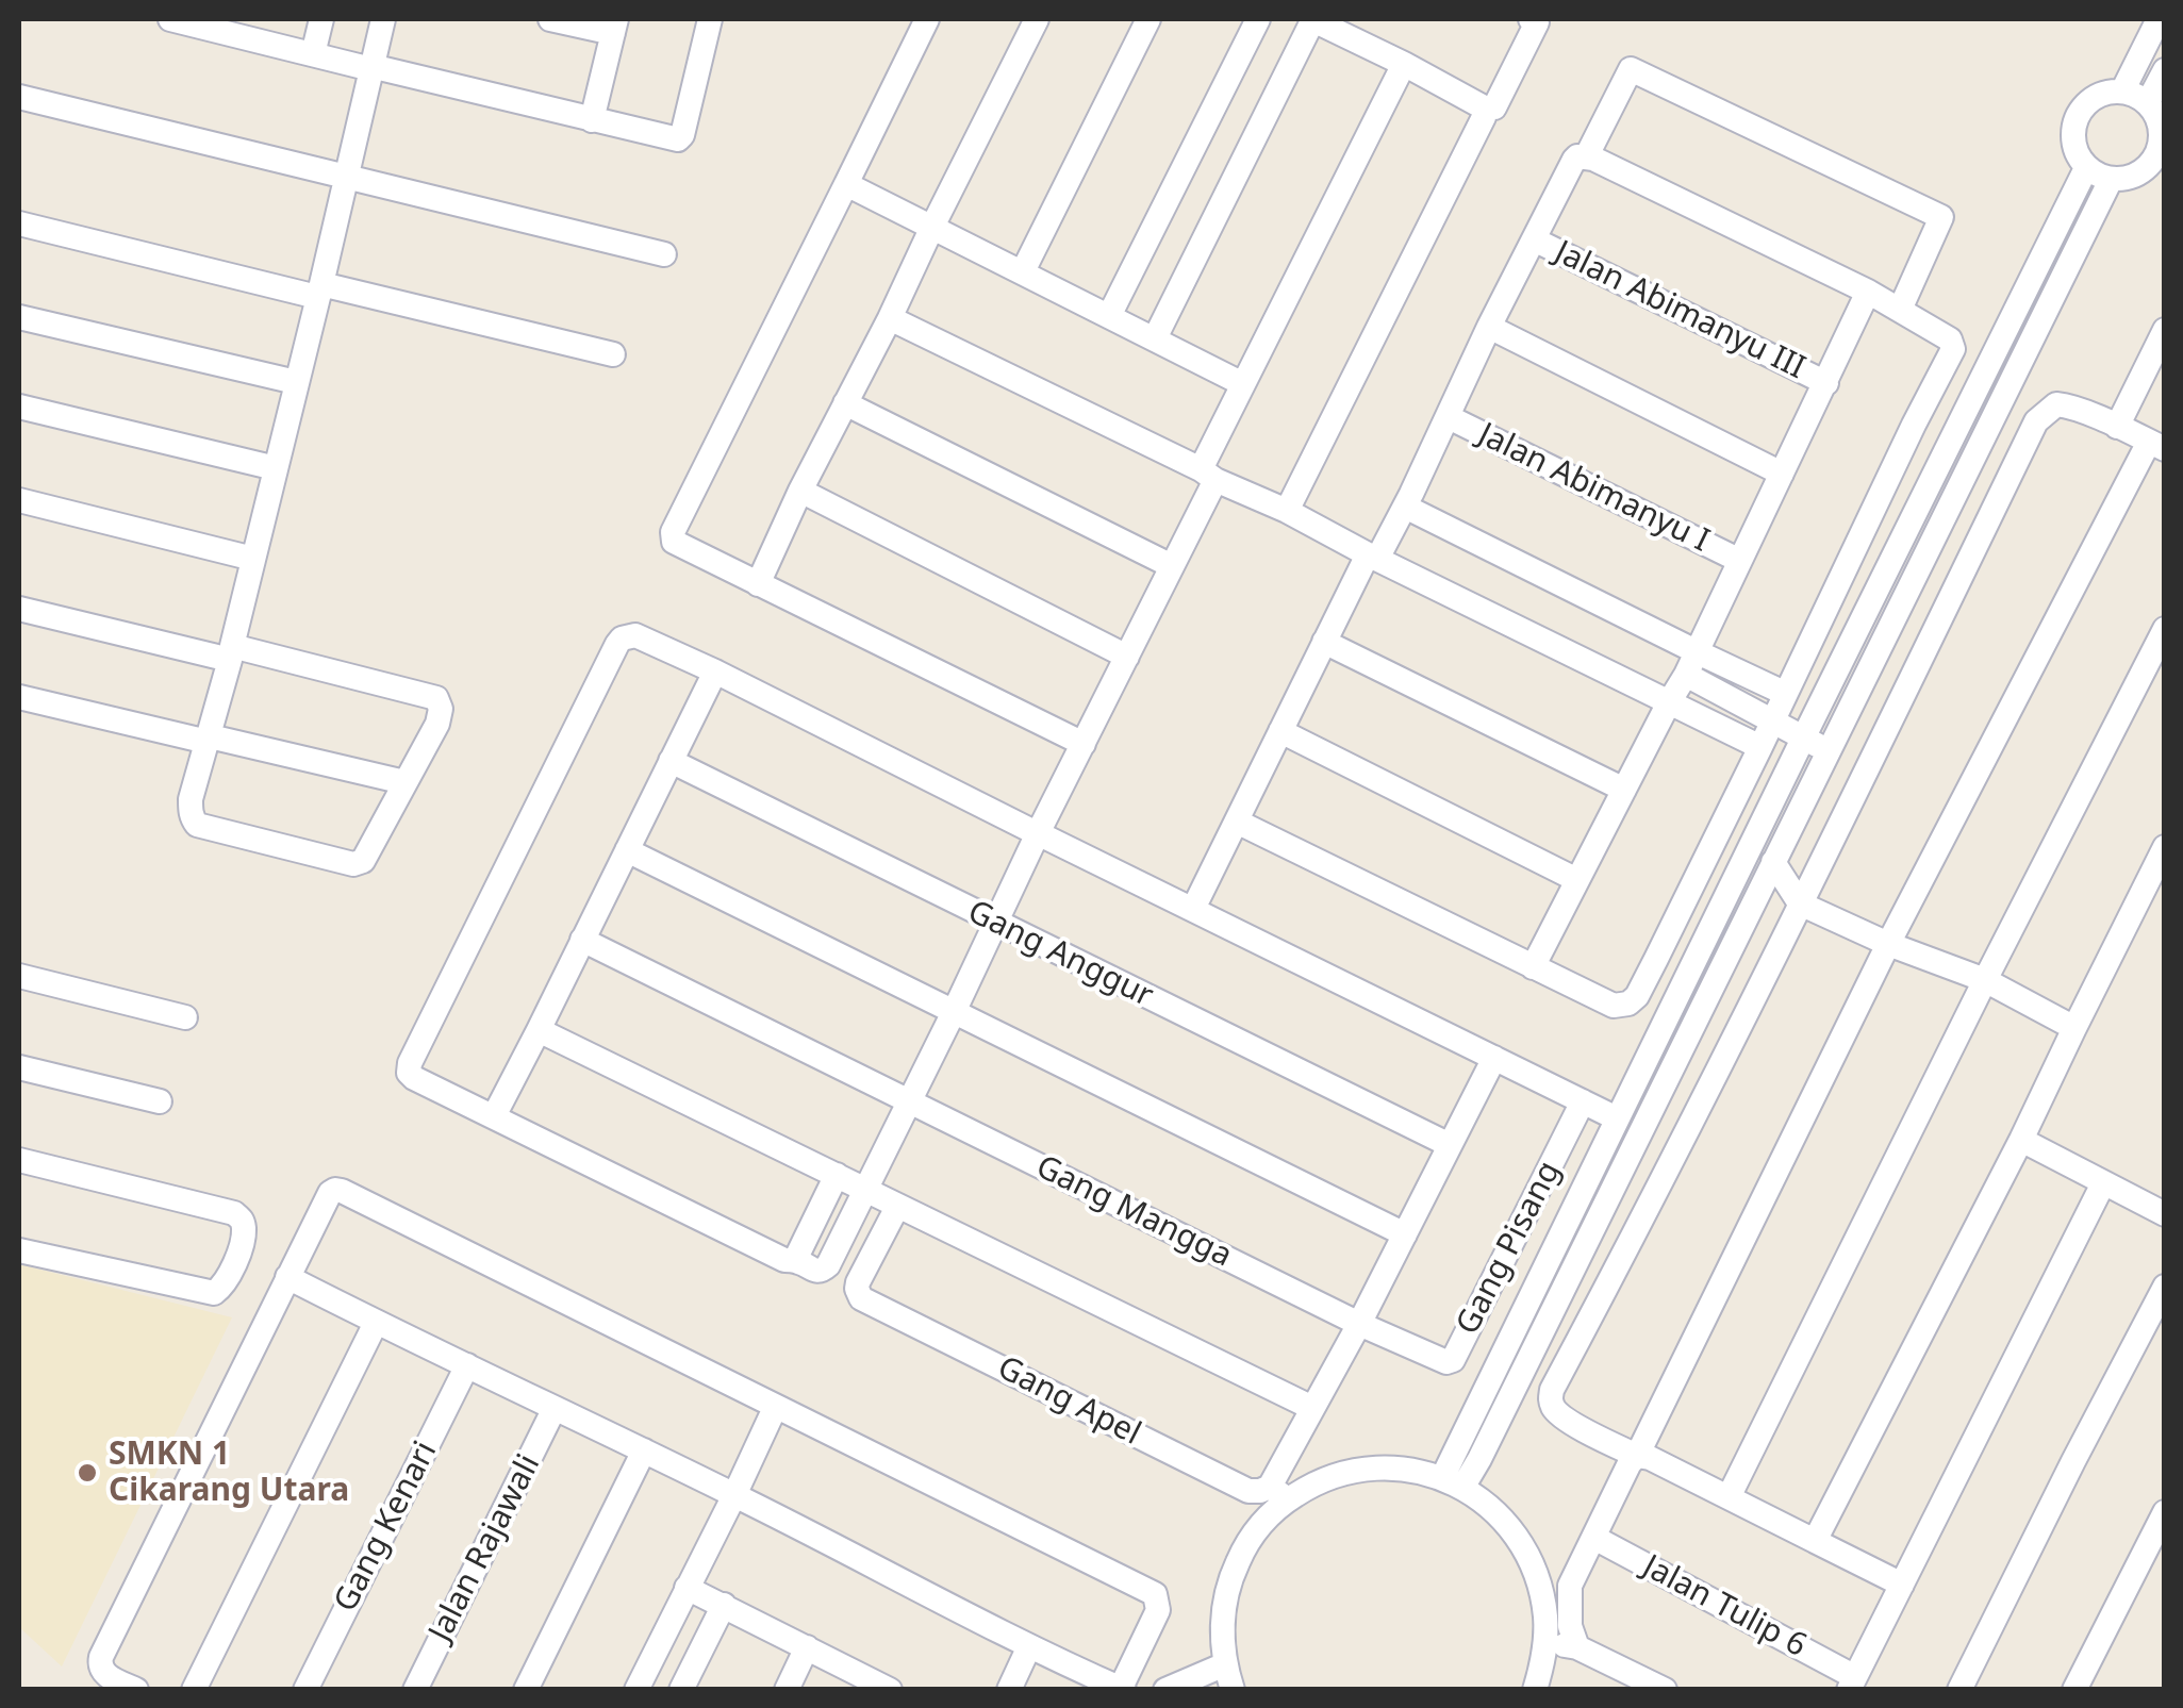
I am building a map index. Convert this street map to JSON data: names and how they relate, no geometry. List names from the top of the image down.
{
  "streets": {
    "street": [
      "Jalan Abimanyu III",
      "Jalan Abimanyu I",
      "Gang Anggur",
      "Gang Mangga",
      "Gang Pisang",
      "Gang Apel",
      "Gang Kenari",
      "Jalan Rajawali",
      "Jalan Tulip 6"
    ]
  },
  "crossings": [
    ["Gang Mangga", "Gang Pisang"]
  ],
  "places": ["SMKN 1 Cikarang Utara"]
}
